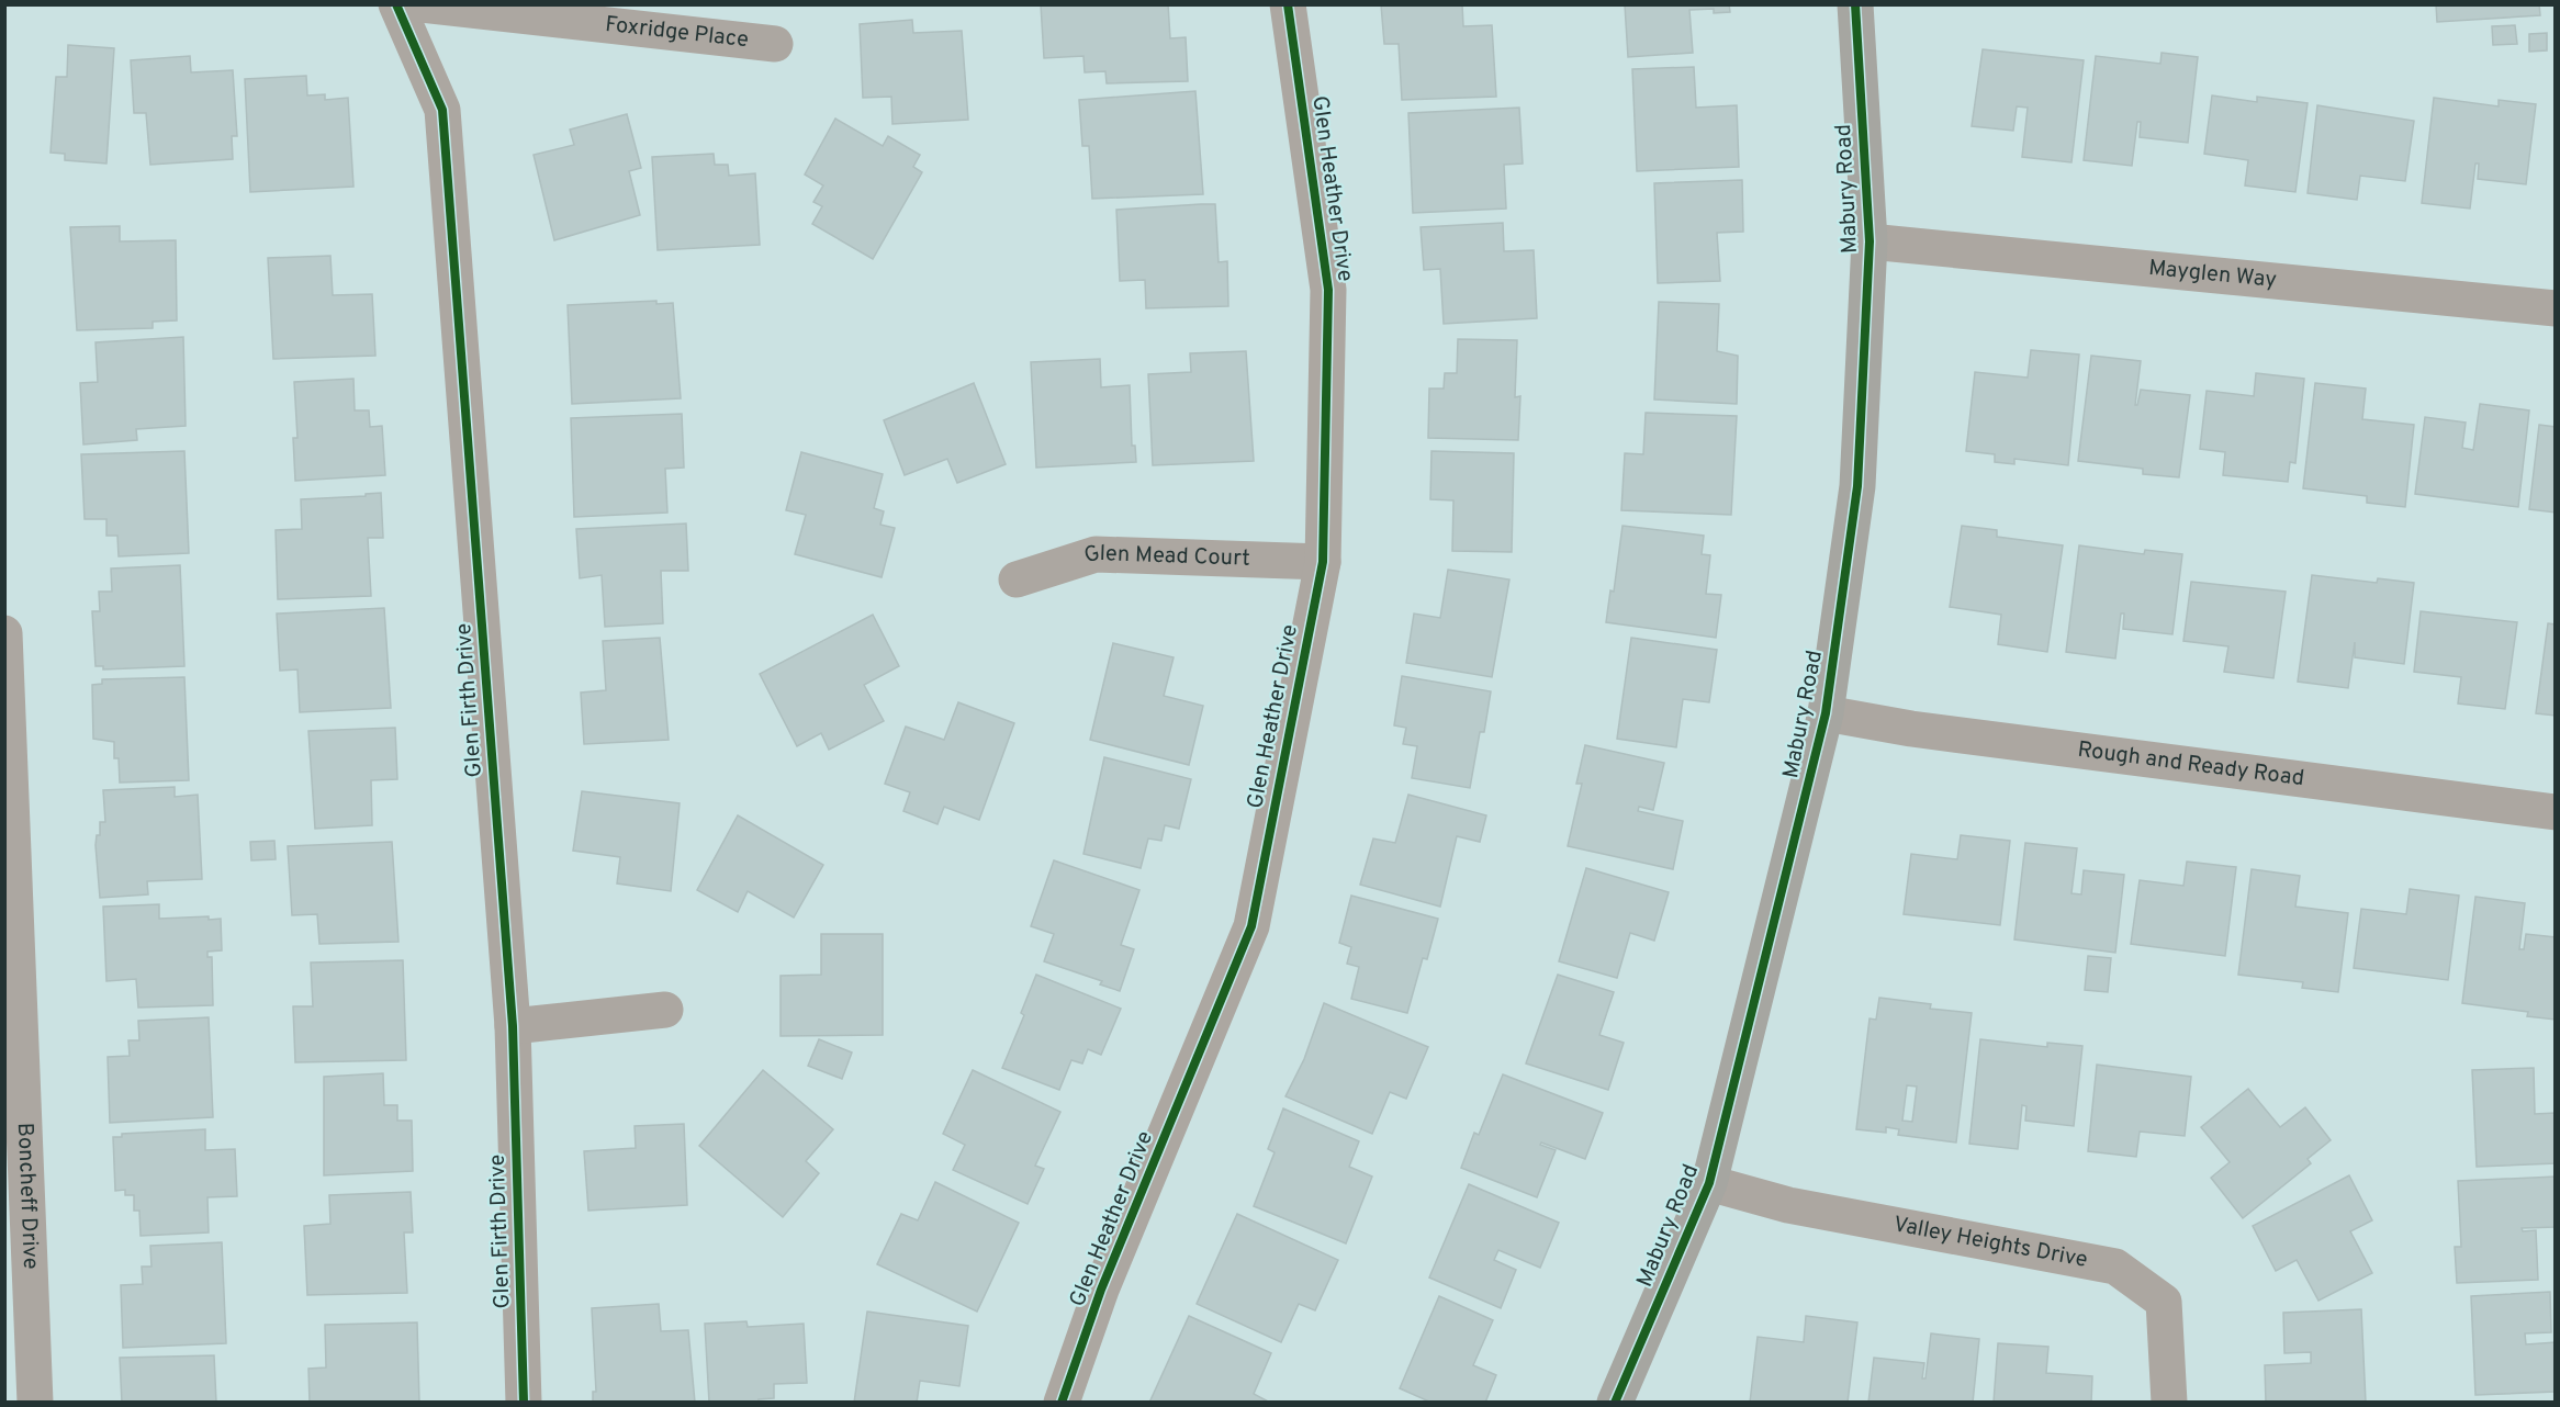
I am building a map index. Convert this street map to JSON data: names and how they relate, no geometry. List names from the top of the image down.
{
  "streets": {
    "main road": ["Mabury Road"],
    "street": [
      "Foxridge Place",
      "Glen Heather Drive",
      "Mayglen Way",
      "Glen Mead Court",
      "Glen Firth Drive",
      "Rough and Ready Road",
      "Boncheff Drive",
      "Valley Heights Drive"
    ]
  },
  "crossings": [
    ["Glen Heather Drive", "Glen Mead Court"],
    ["Mabury Road", "Mayglen Way"],
    ["Mabury Road", "Rough and Ready Road"],
    ["Mabury Road", "Valley Heights Drive"]
  ]
}
